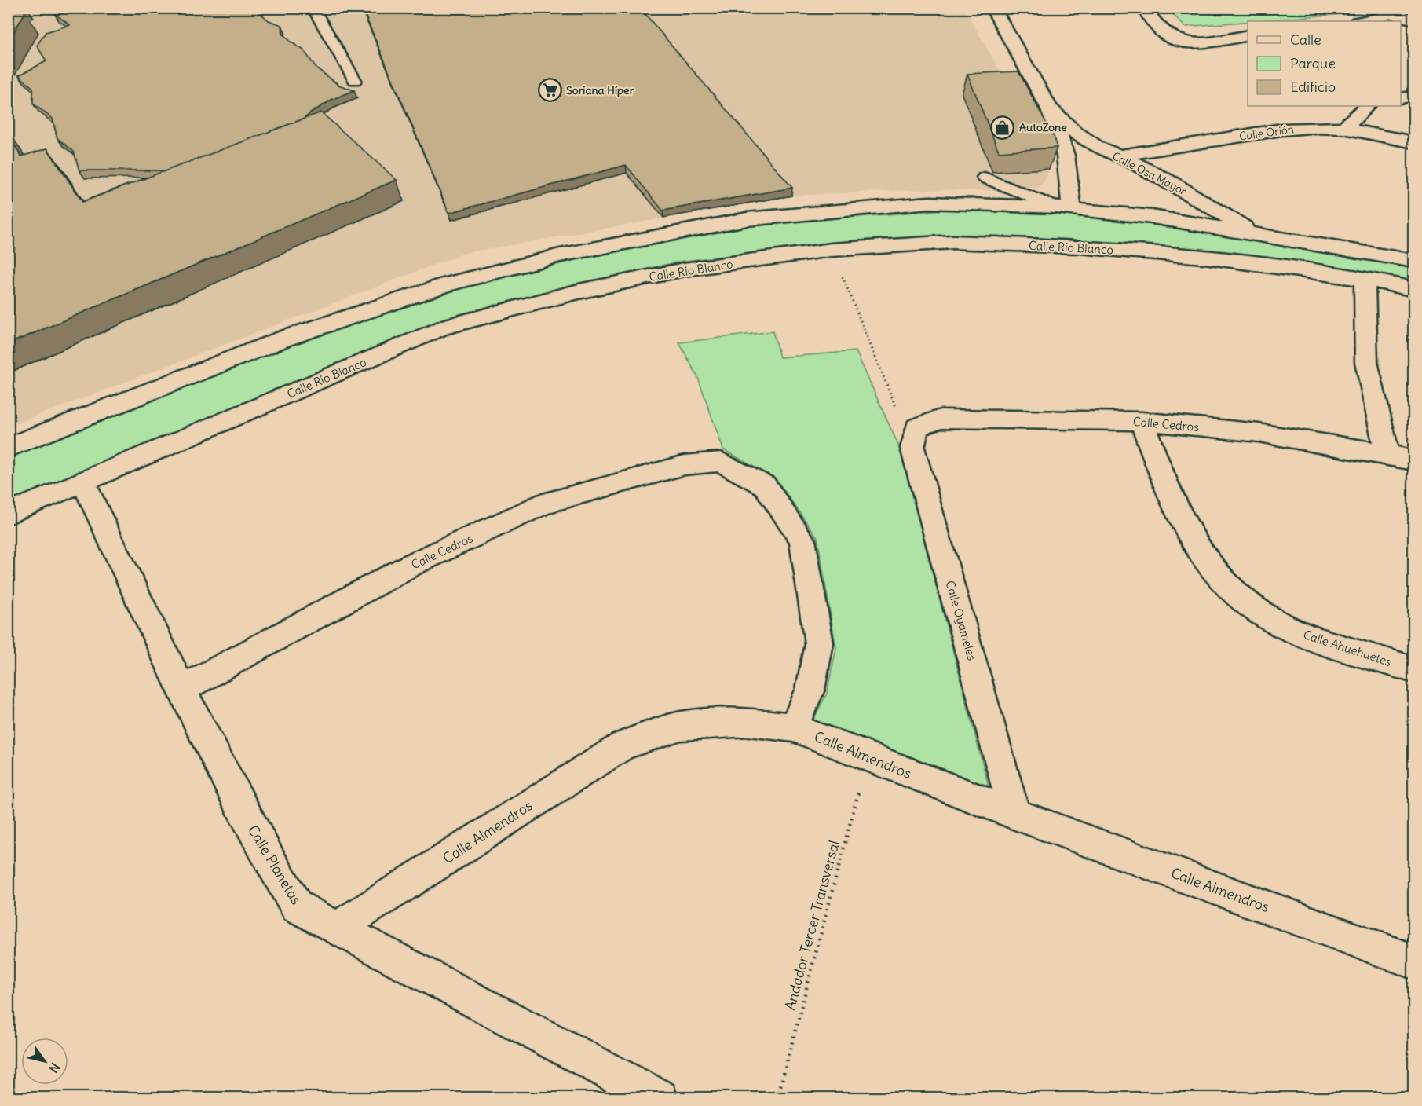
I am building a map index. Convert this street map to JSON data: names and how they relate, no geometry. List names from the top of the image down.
{
  "streets": {
    "street": [
      "Calle Orión",
      "Calle Osa Mayor",
      "Calle Río Blanco",
      "Calle Cedros",
      "Calle Oyameles",
      "Calle Ahuehuetes",
      "Calle Almendros",
      "Calle Planetas"
    ],
    "path": ["Andador Tercer Transversal"]
  },
  "crossings": [
    ["Calle Orión", "Calle Osa Mayor"],
    ["Calle Osa Mayor", "Calle Río Blanco"],
    ["Calle Río Blanco", "Calle Planetas"],
    ["Calle Cedros", "Calle Oyameles"],
    ["Calle Cedros", "Calle Ahuehuetes"],
    ["Calle Cedros", "Calle Almendros"],
    ["Calle Cedros", "Calle Planetas"],
    ["Calle Oyameles", "Calle Almendros"],
    ["Calle Almendros", "Calle Planetas"],
    ["Calle Almendros", "Andador Tercer Transversal"]
  ],
  "places": {
    "supermarket": ["Soriana Híper"],
    "shop": ["AutoZone"]
  },
  "legend": ["Calle", "Parque", "Edificio"],
  "north": "bottom right"
}
